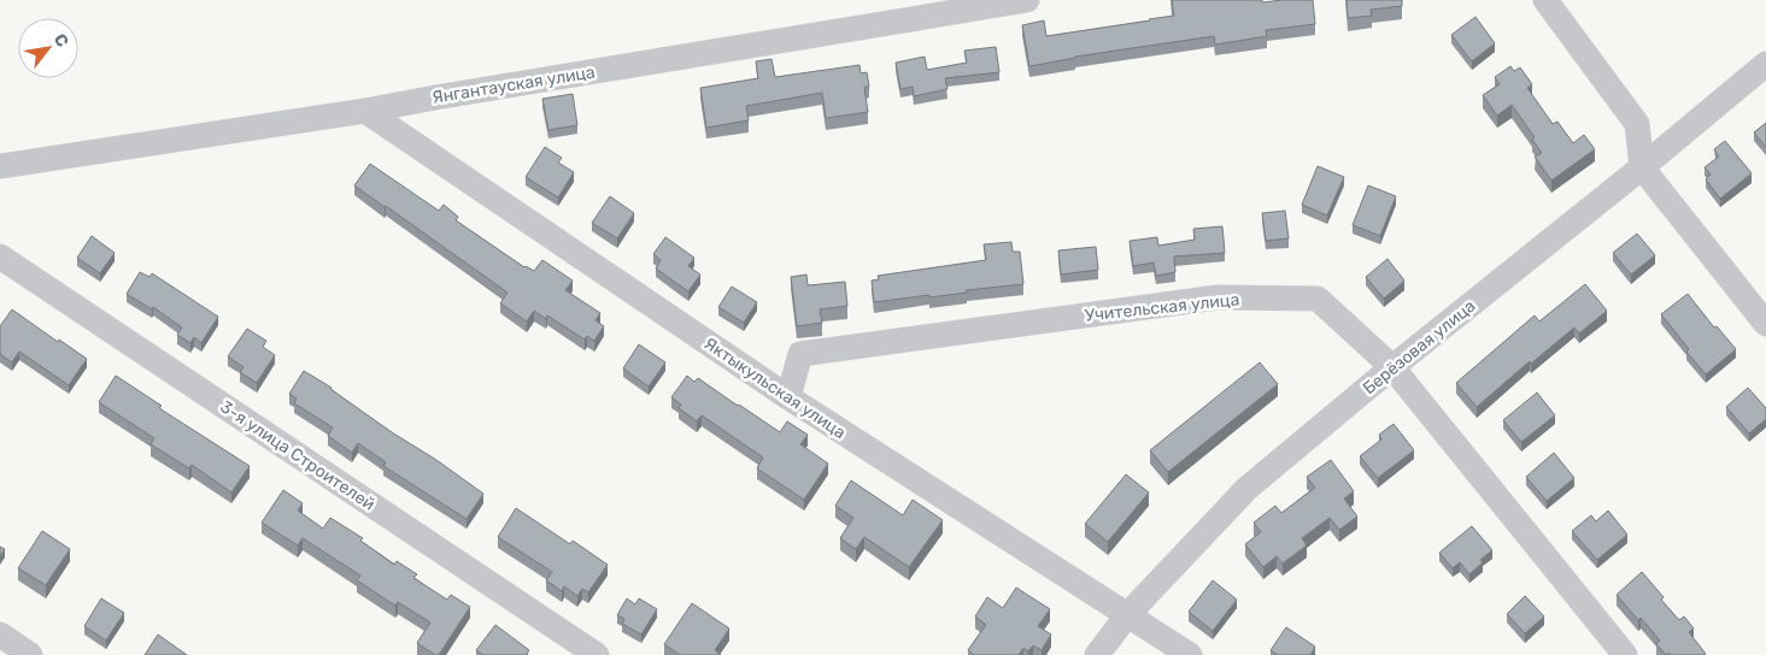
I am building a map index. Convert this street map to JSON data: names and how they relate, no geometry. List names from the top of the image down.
{
  "streets": {
    "street": [
      "Янгантауская улица",
      "Учительская улица",
      "Берёзовая улица",
      "Яктыкульская улица",
      "3-я улица Строителей"
    ]
  },
  "crossings": [
    ["Янгантауская улица", "Яктыкульская улица"],
    ["Учительская улица", "Берёзовая улица"],
    ["Учительская улица", "Яктыкульская улица"],
    ["Берёзовая улица", "Яктыкульская улица"]
  ],
  "north": "top right"
}
